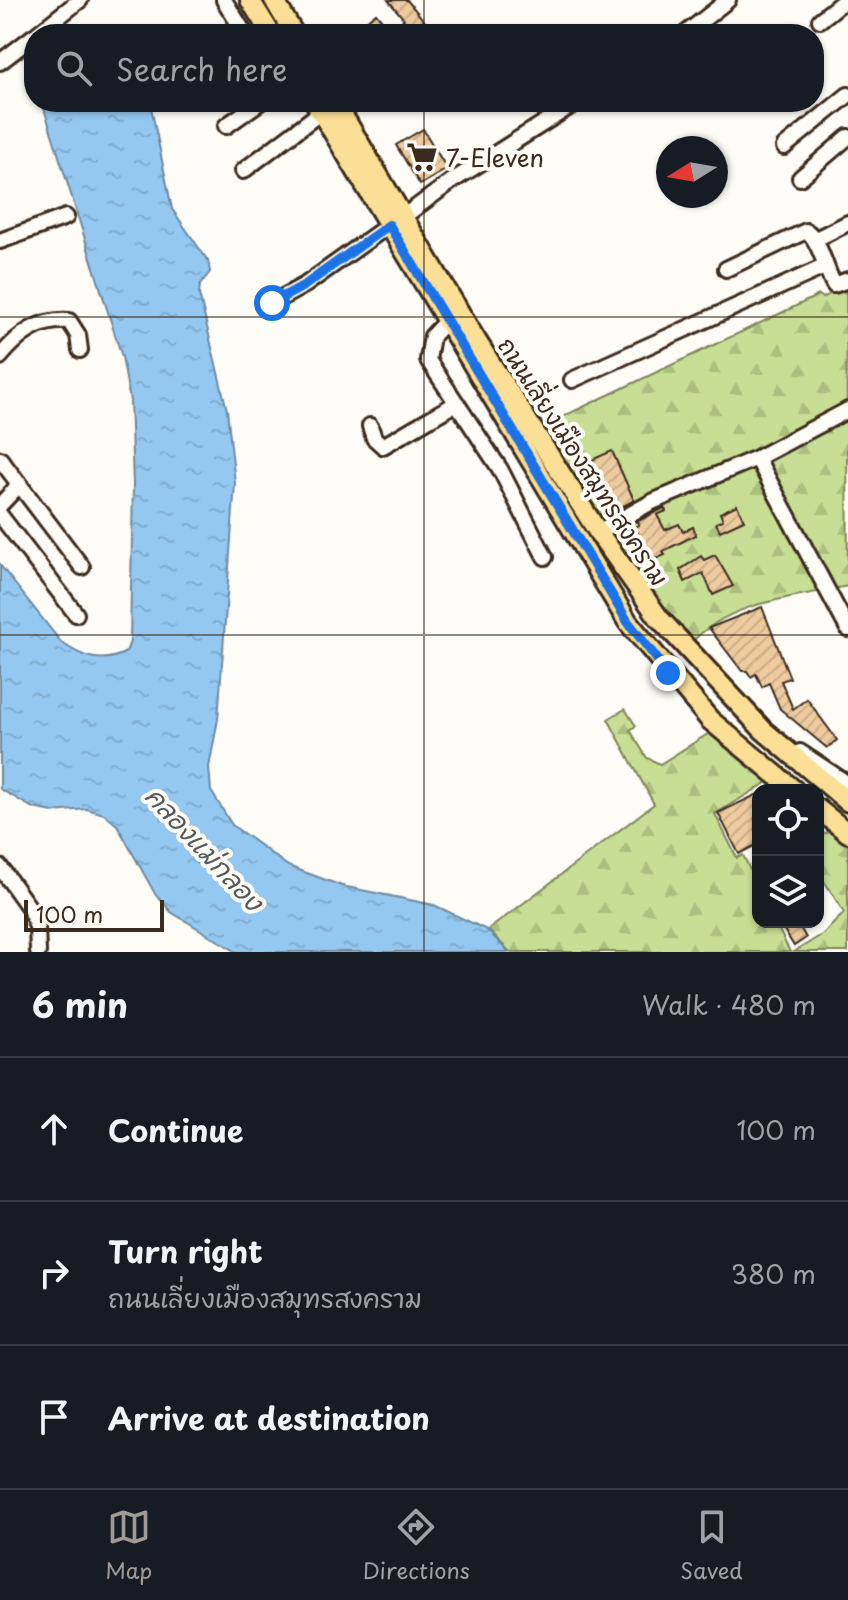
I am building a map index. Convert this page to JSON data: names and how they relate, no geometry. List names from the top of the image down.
{
  "streets": {
    "main road": ["ถนนเลี่ยงเมืองสมุทรสงคราม"]
  },
  "water": ["คลองแม่กลอง"],
  "places": {
    "supermarket": ["7-Eleven"]
  },
  "scale_bar": "100 m",
  "north": "left",
  "page": {
    "search": "Search here",
    "scale": "100 m",
    "heading": ["6 min", "Walk · 480 m"],
    "list": [
      ["Continue", "100 m"],
      ["Turn right", "ถนนเลี่ยงเมืองสมุทรสงคราม", "380 m"],
      "Arrive at destination"
    ],
    "nav": ["Map", "Directions", "Saved"]
  }
}
